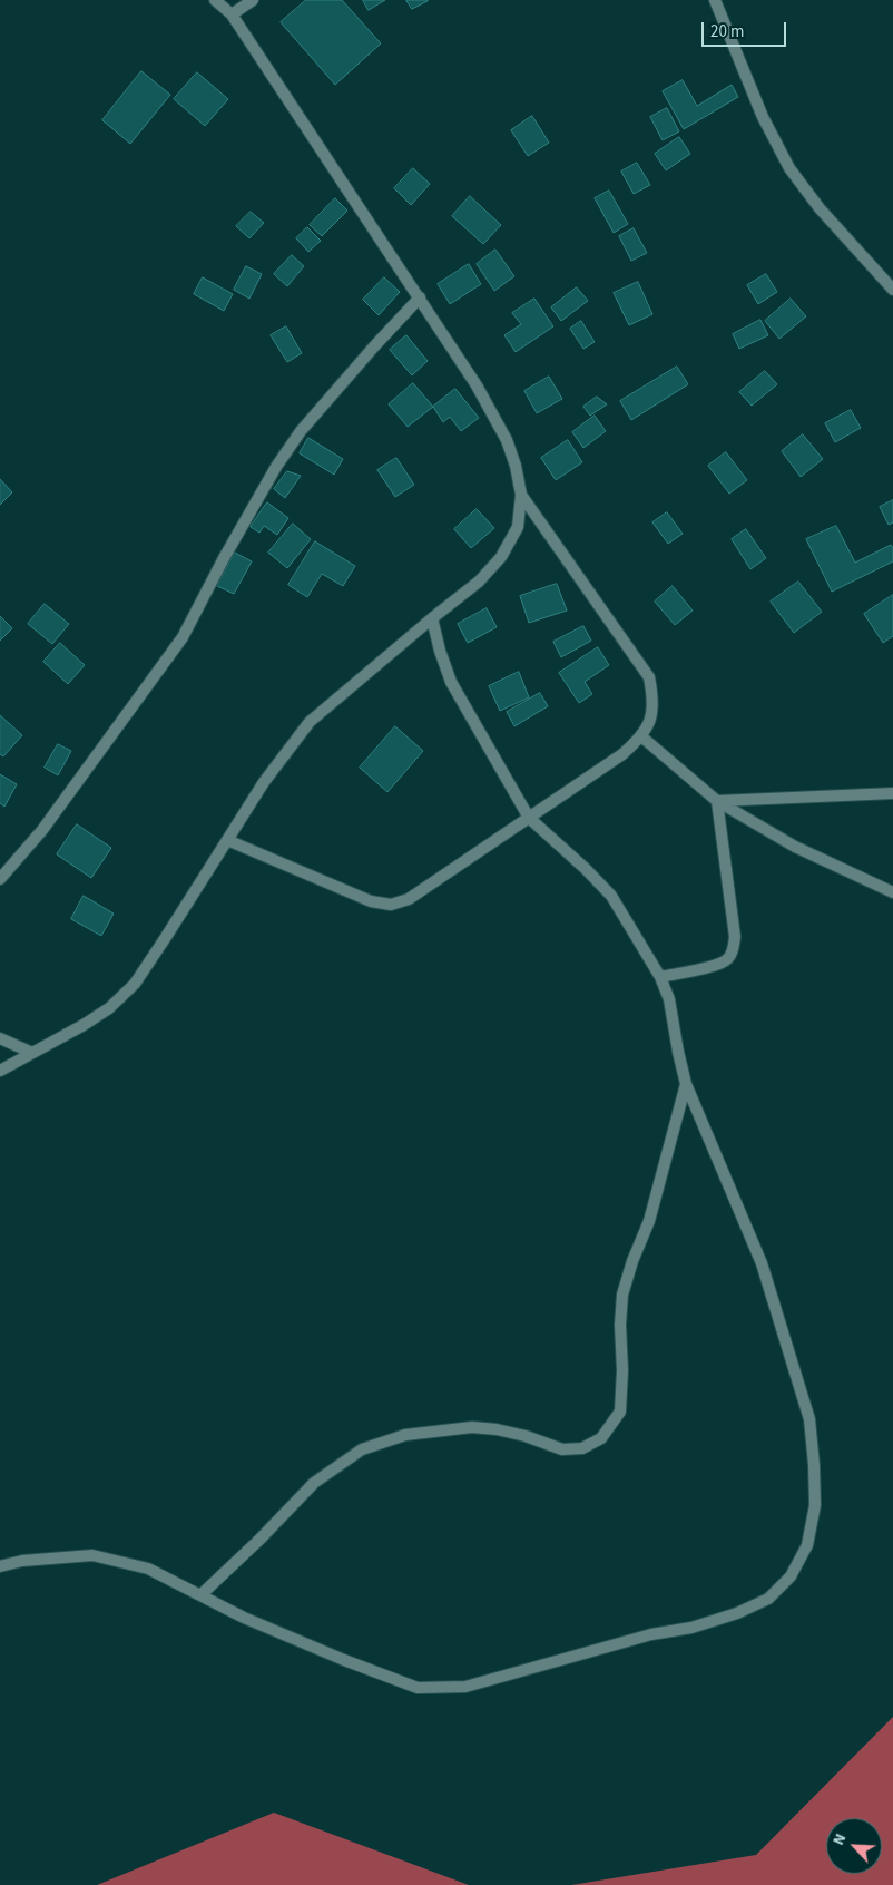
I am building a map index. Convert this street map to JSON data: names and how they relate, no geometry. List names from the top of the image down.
{
  "scale_bar": "20 m",
  "north": "top left"
}
